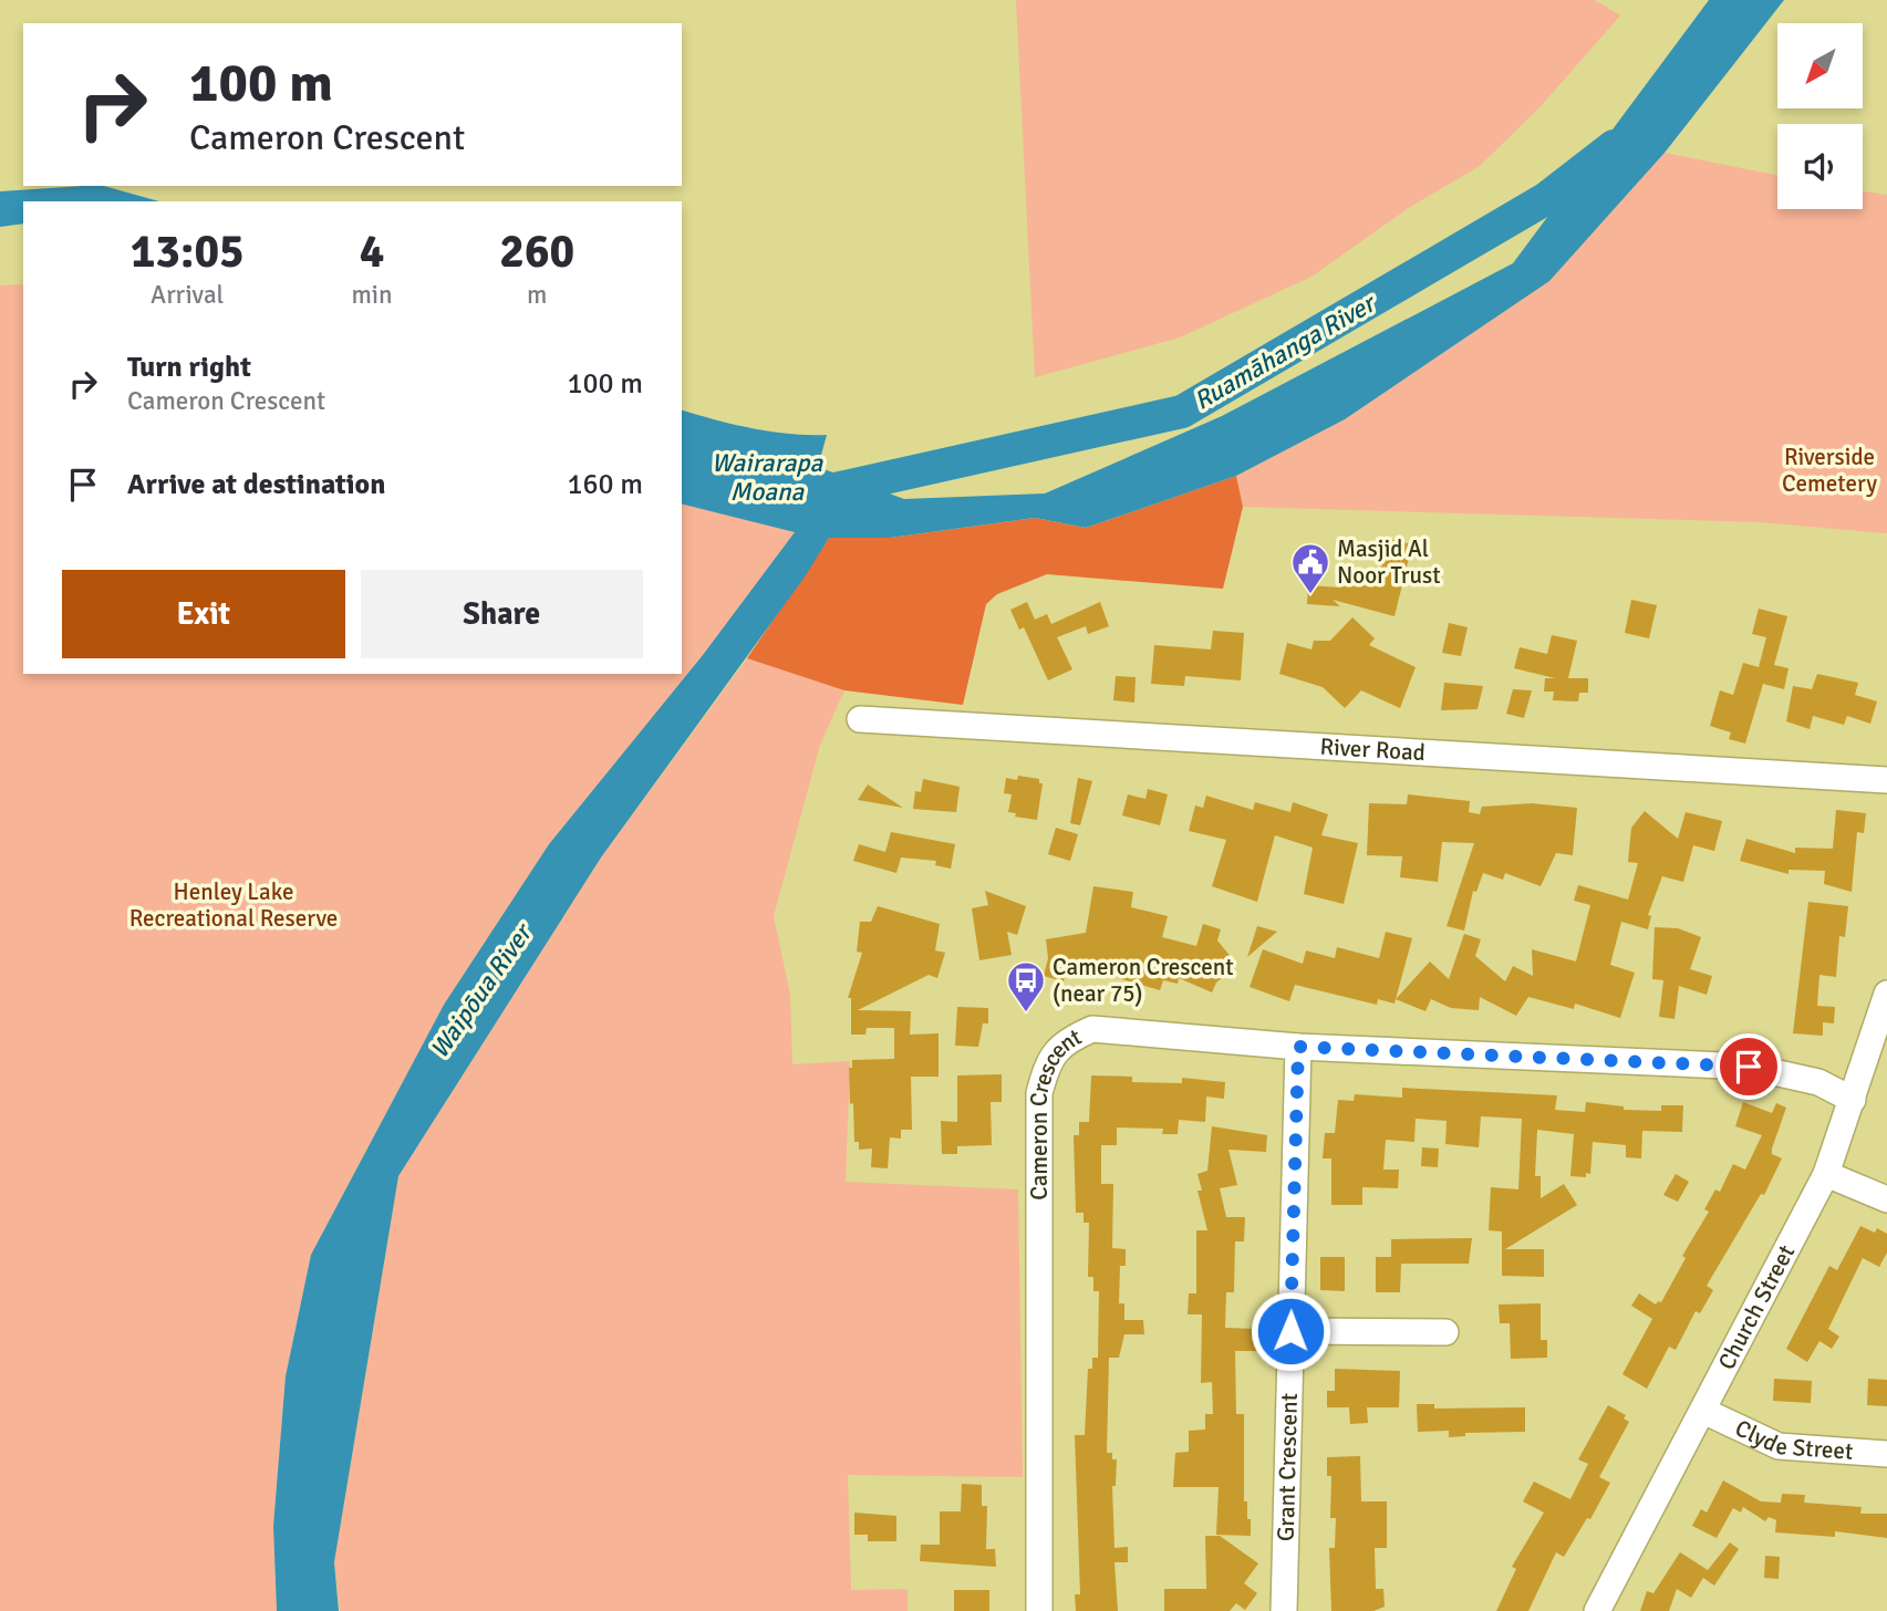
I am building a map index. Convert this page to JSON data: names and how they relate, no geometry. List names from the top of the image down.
{
  "streets": {
    "street": [
      "River Road",
      "Cameron Crescent",
      "Church Street",
      "Clyde Street",
      "Grant Crescent"
    ]
  },
  "crossings": [
    ["Cameron Crescent", "Church Street"],
    ["Cameron Crescent", "Grant Crescent"],
    ["Church Street", "Clyde Street"]
  ],
  "water": ["Ruamāhanga River", "Wairarapa Moana", "Waipōua River"],
  "parks": ["Riverside Cemetery", "Henley Lake Recreational Reserve"],
  "places": {
    "public building": ["Masjid Al Noor Trust"],
    "bus stop": ["Cameron Crescent (near 75)"]
  },
  "north": "bottom left",
  "page": {
    "turn": ["100 m", "Cameron Crescent"],
    "eta": [
      "13:05",
      "Arrival",
      "4",
      "min",
      "260",
      "m"
    ],
    "list": [
      {
        "name": "Turn right",
        "note": "Cameron Crescent",
        "value": "100 m"
      },
      {
        "name": "Arrive at destination",
        "value": "160 m"
      }
    ],
    "buttons": ["Exit", "Share"]
  }
}
